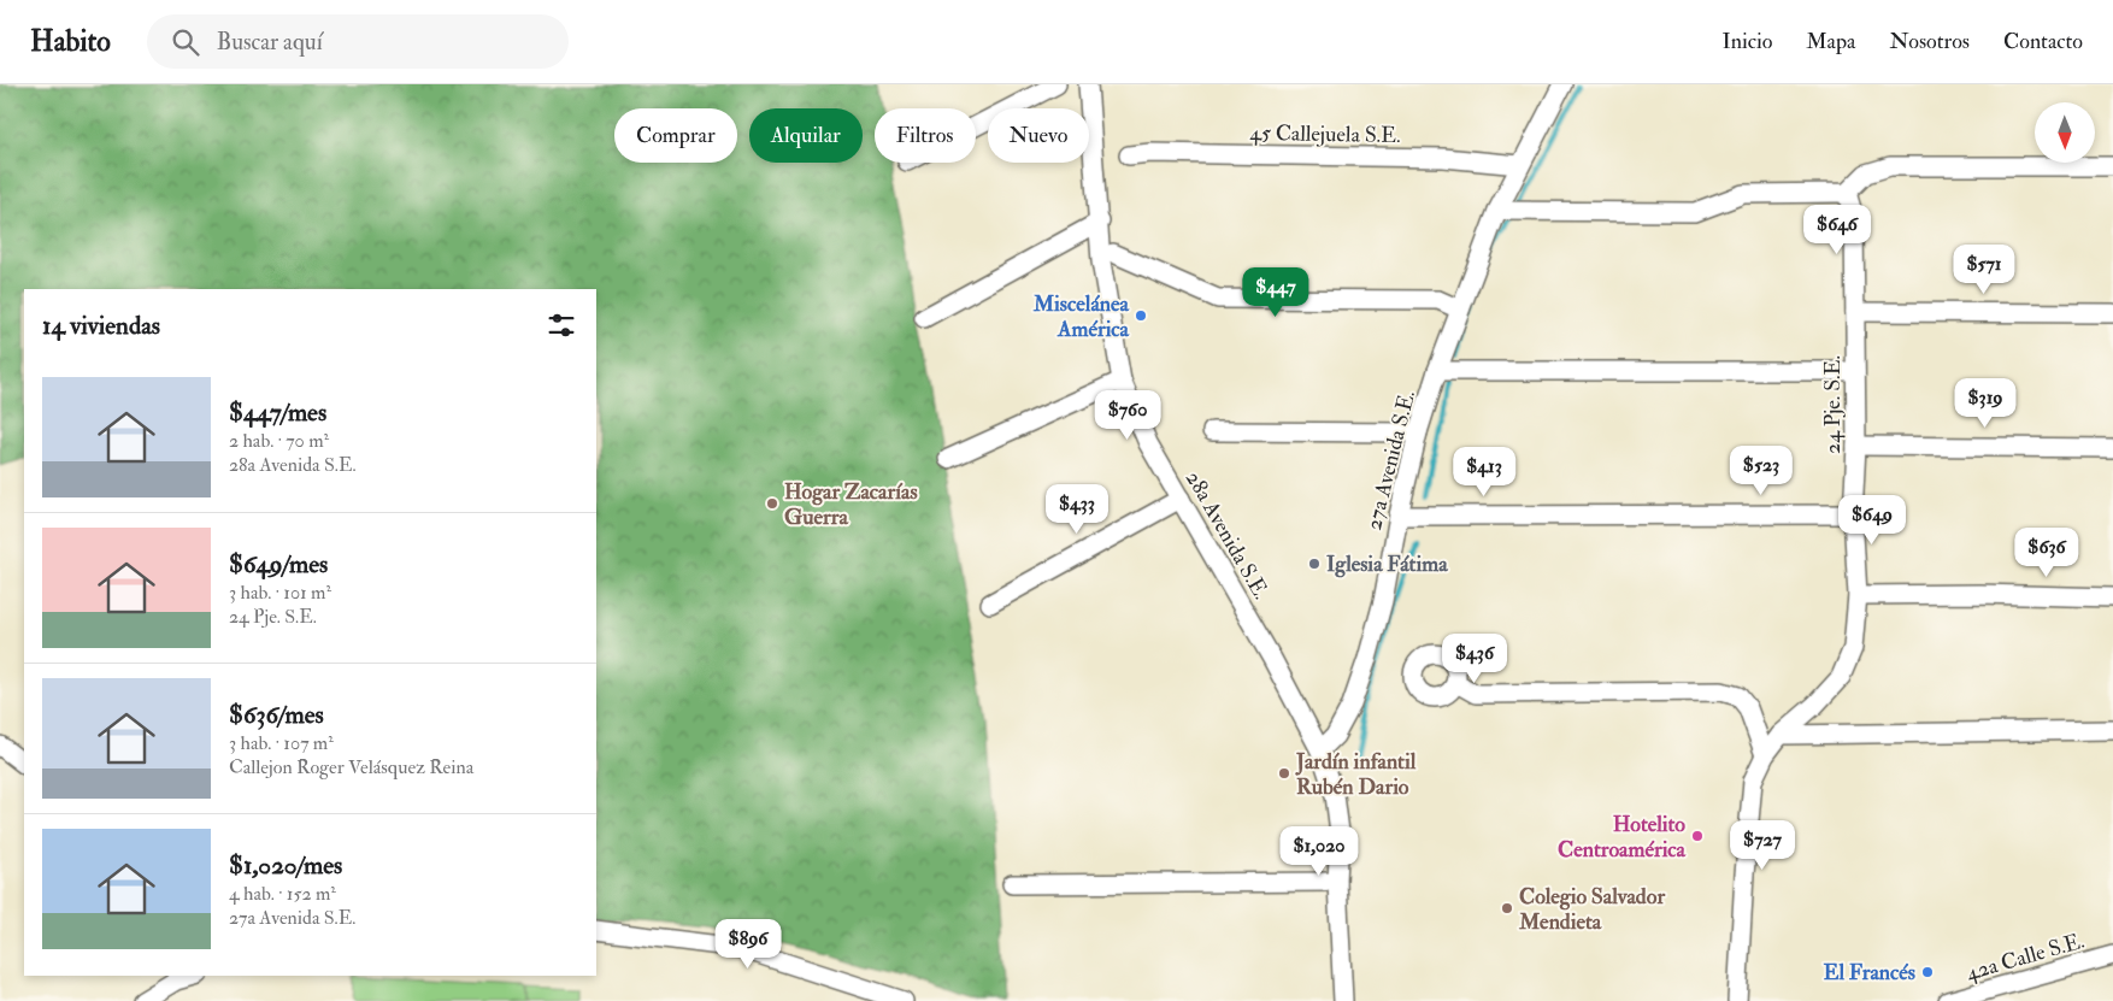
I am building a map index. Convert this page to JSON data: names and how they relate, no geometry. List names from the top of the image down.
{
  "streets": {
    "street": [
      "45 Callejuela S.E.",
      "24 Pje. S.E.",
      "27a Avenida S.E.",
      "28a Avenida S.E.",
      "42a Calle S.E."
    ]
  },
  "crossings": [
    ["45 Callejuela S.E.", "27a Avenida S.E."],
    ["27a Avenida S.E.", "28a Avenida S.E."]
  ],
  "places": [
    "Miscelánea América",
    "Hogar Zacarías Guerra",
    "Iglesia Fátima",
    "Jardín infantil Rubén Dario",
    "Hotelito Centroamérica",
    "Colegio Salvador Mendieta",
    "El Francés"
  ],
  "north": "bottom",
  "page": {
    "header": "Habito",
    "search": "Buscar aquí",
    "nav": [
      "Inicio",
      "Mapa",
      "Nosotros",
      "Contacto"
    ],
    "chip": [
      "Comprar",
      "Alquilar",
      "Filtros",
      "Nuevo"
    ],
    "price": [
      "$646",
      "$571",
      "$447",
      "$319",
      "$760",
      "$523",
      "$413",
      "$433",
      "$649",
      "$636",
      "$436",
      "$727",
      "$1,020",
      "$896"
    ],
    "heading": "14 viviendas",
    "list": [
      {
        "name": "$447/mes",
        "note": "2 hab. · 70 m² · 28a Avenida S.E."
      },
      {
        "name": "$649/mes",
        "note": "3 hab. · 101 m² · 24 Pje. S.E."
      },
      {
        "name": "$636/mes",
        "note": "3 hab. · 107 m² · Callejon Roger Velásquez Reina"
      },
      {
        "name": "$1,020/mes",
        "note": "4 hab. · 152 m² · 27a Avenida S.E."
      }
    ]
  }
}
